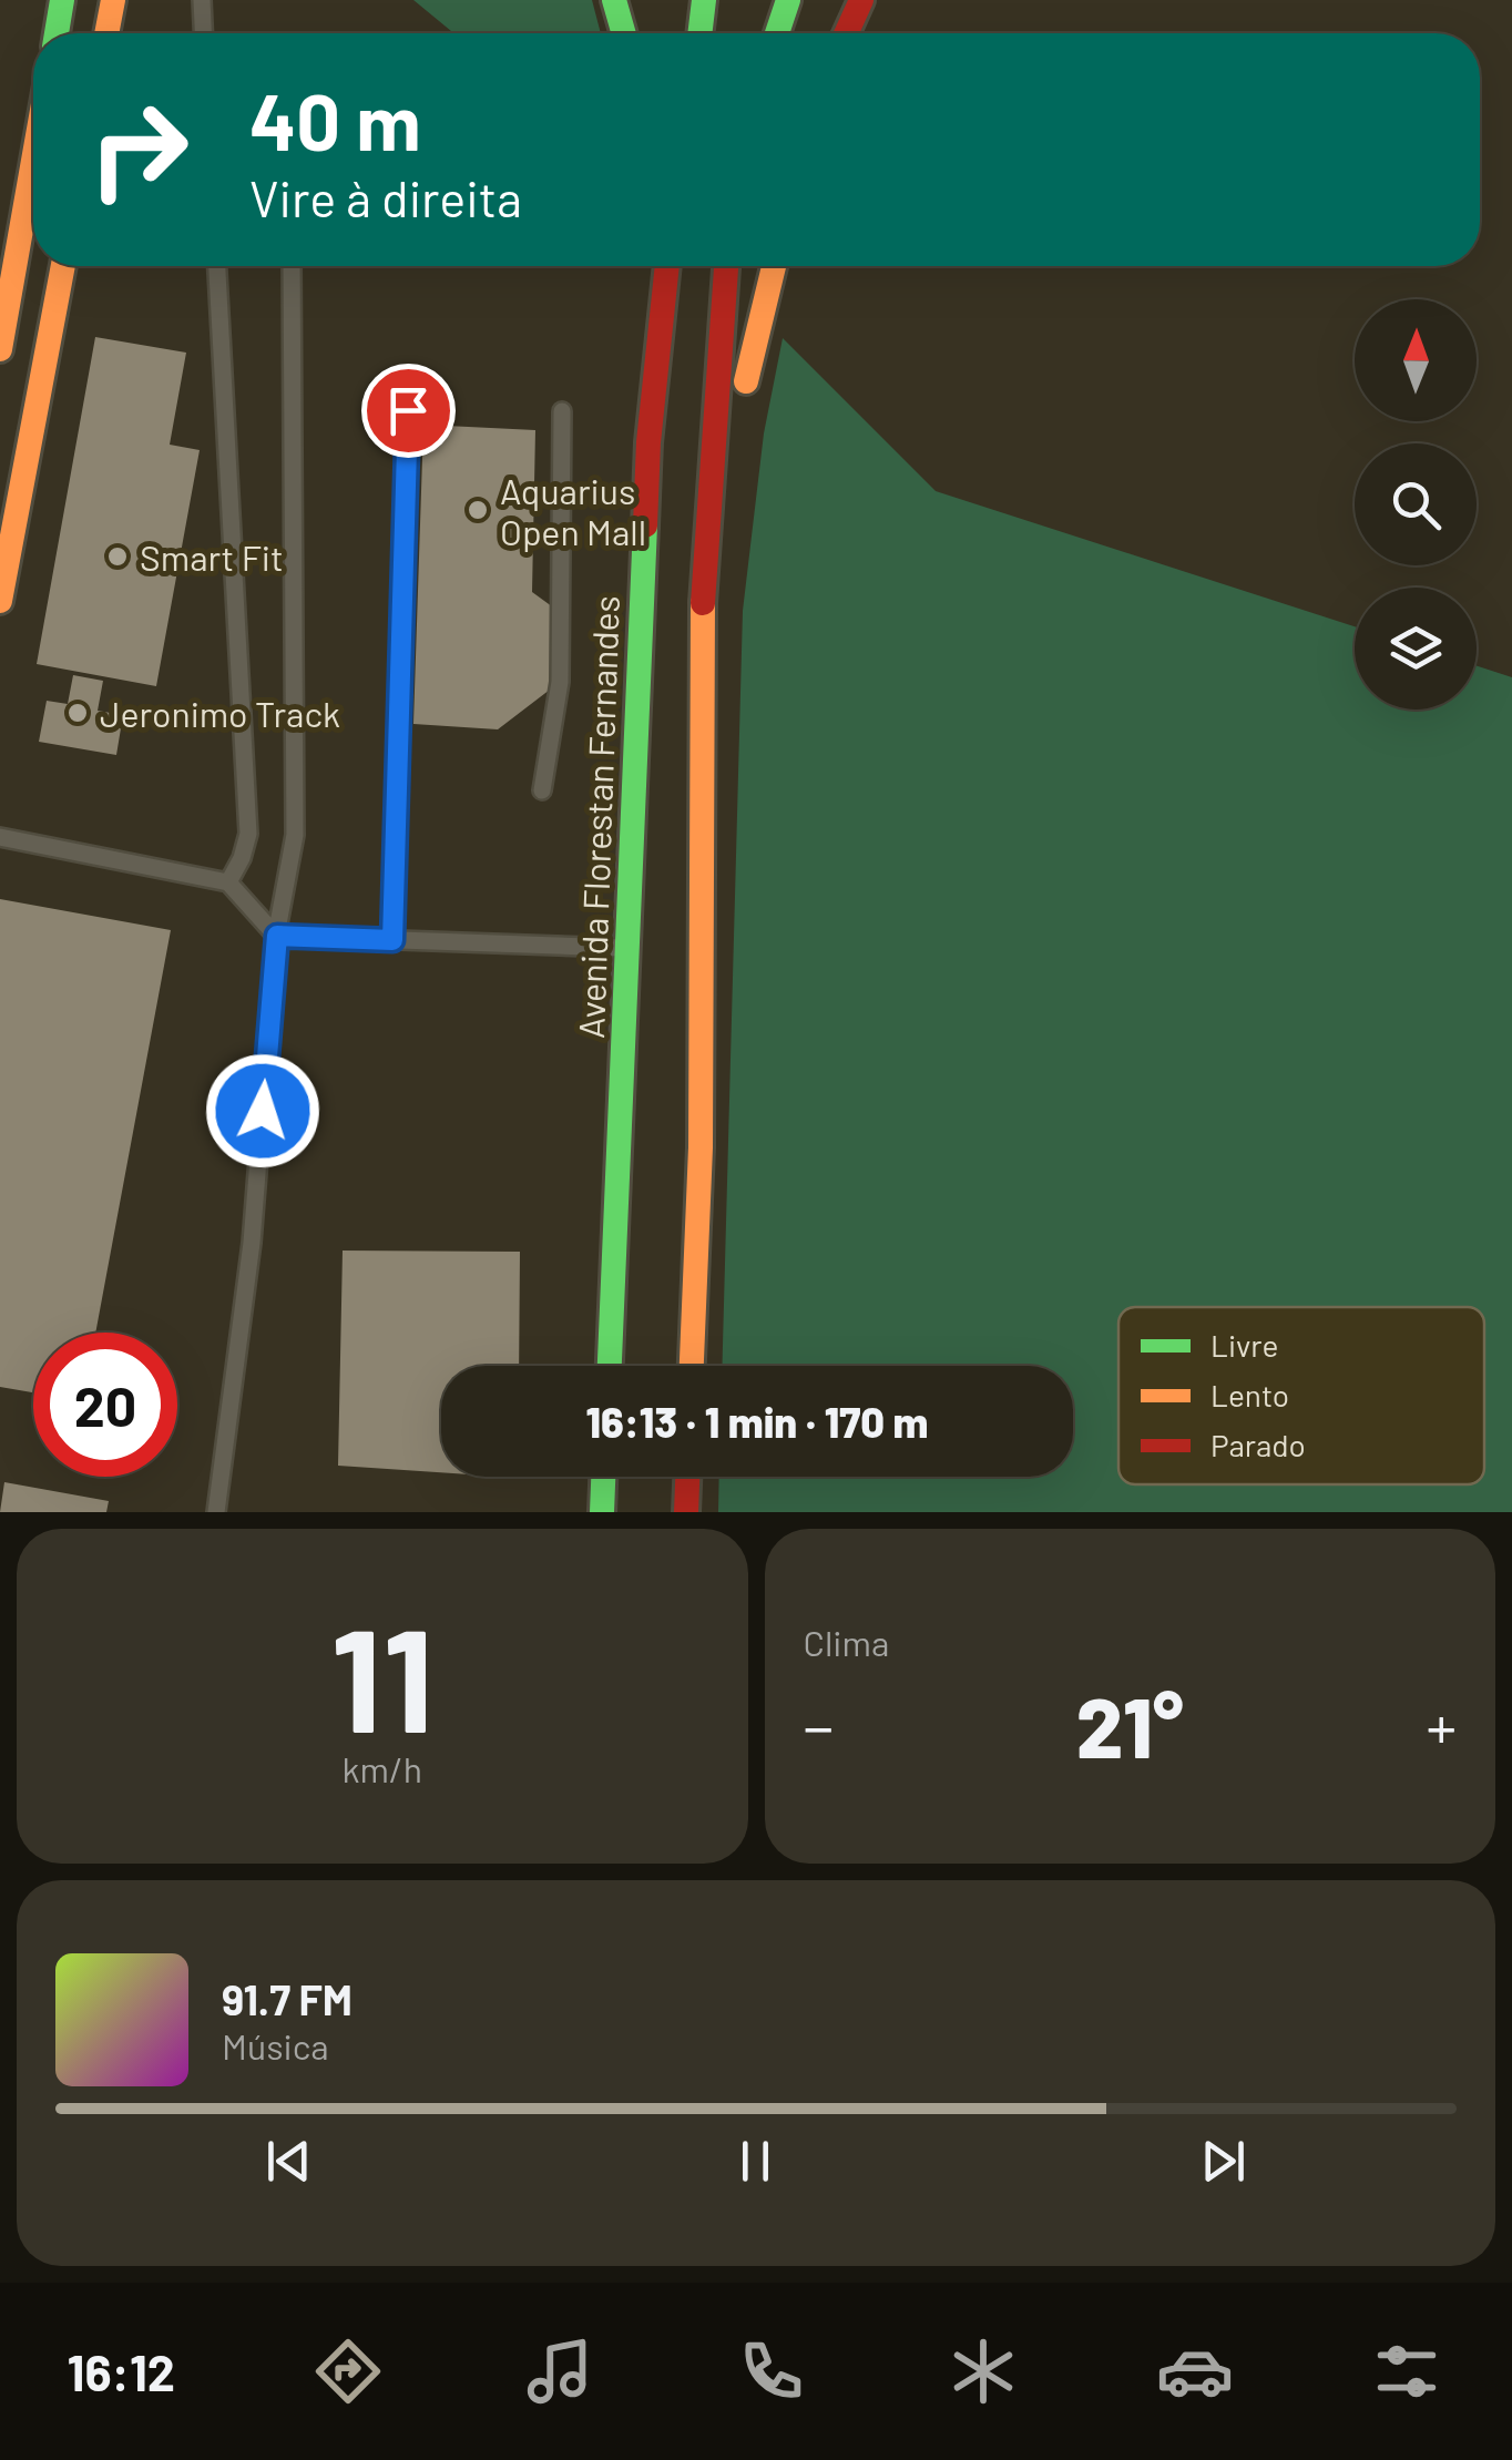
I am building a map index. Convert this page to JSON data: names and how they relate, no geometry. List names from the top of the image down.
{
  "streets": {
    "main road": ["Avenida Florestan Fernandes"]
  },
  "places": ["Aquarius Open Mall", "Smart Fit", "Jeronimo Track"],
  "legend": ["Livre", "Lento", "Parado"],
  "north": "top",
  "page": {
    "turn": ["40 m", "Vire à direita"],
    "limit": "20",
    "trip": "16:13 · 1 min · 170 m",
    "tile": [
      ["11", "km/h"],
      "Clima"
    ],
    "heat": ["−", "21°", "+"],
    "song": ["91.7 FM", "Música"],
    "tabs": "16:12"
  }
}
